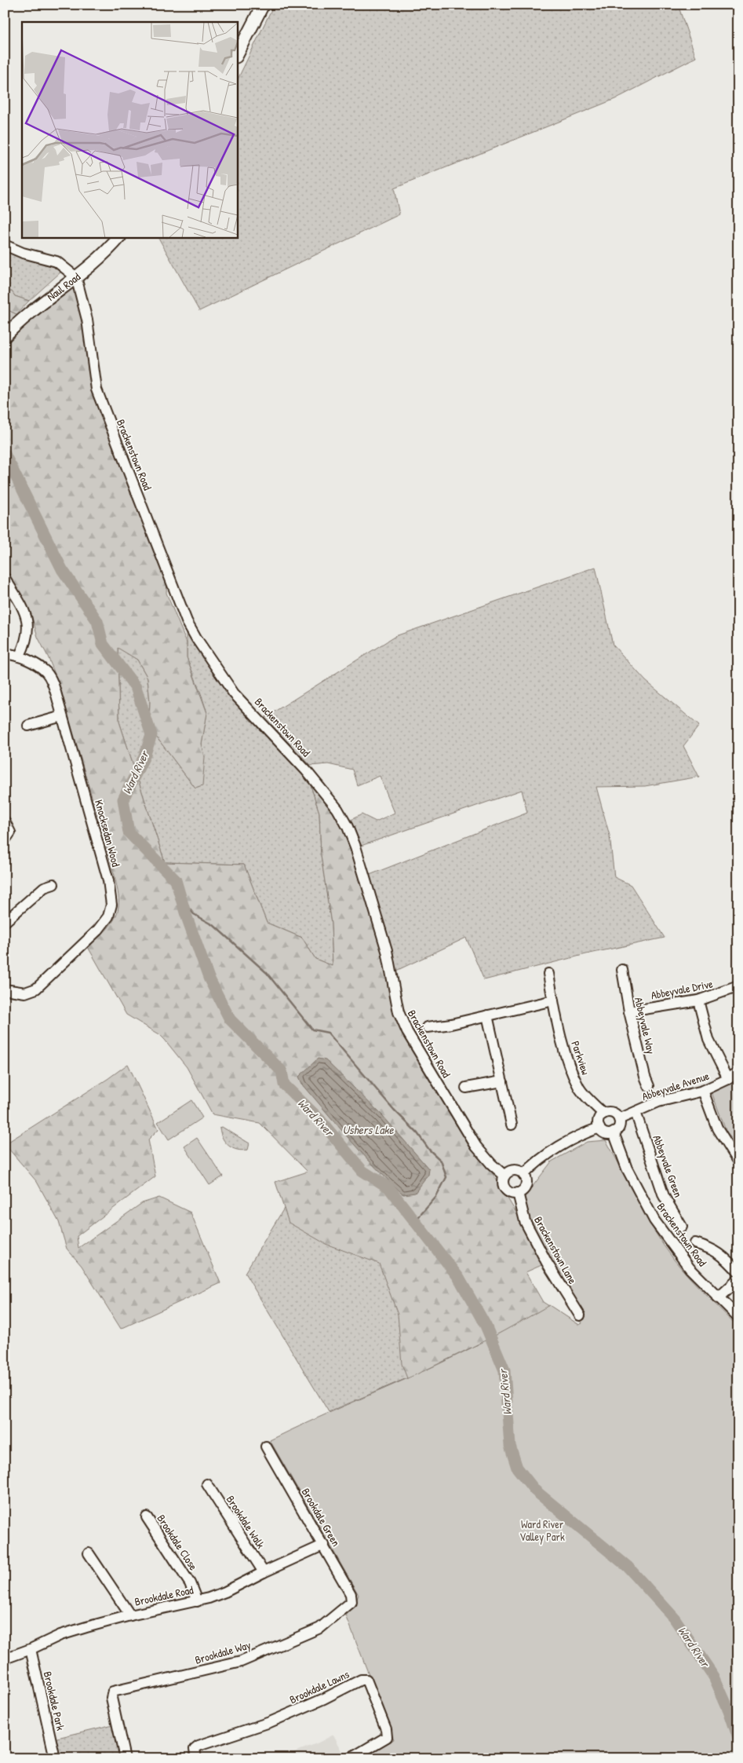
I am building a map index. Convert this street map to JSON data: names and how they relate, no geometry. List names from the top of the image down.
{
  "streets": {
    "main road": ["Naul Road"],
    "street": [
      "Brackenstown Road",
      "Knocksedan Wood",
      "Abbeyvale Drive",
      "Abbeyvale Way",
      "Parkview",
      "Abbeyvale Avenue",
      "Abbeyvale Green",
      "Brackenstown Lane",
      "Brookdale Green",
      "Brookdale Walk",
      "Brookdale Close",
      "Brookdale Road",
      "Brookdale Way",
      "Brookdale Lawns",
      "Brookdale Park"
    ]
  },
  "crossings": [
    ["Naul Road", "Brackenstown Road"],
    ["Brackenstown Road", "Parkview"],
    ["Brackenstown Road", "Abbeyvale Avenue"],
    ["Brackenstown Road", "Brackenstown Lane"],
    ["Abbeyvale Drive", "Abbeyvale Way"],
    ["Parkview", "Abbeyvale Avenue"],
    ["Abbeyvale Avenue", "Abbeyvale Green"],
    ["Brookdale Green", "Brookdale Road"],
    ["Brookdale Green", "Brookdale Way"],
    ["Brookdale Walk", "Brookdale Road"],
    ["Brookdale Close", "Brookdale Road"],
    ["Brookdale Road", "Brookdale Park"]
  ],
  "water": ["Ward River", "Ushers Lake"],
  "parks": ["Ward River Valley Park"]
}
